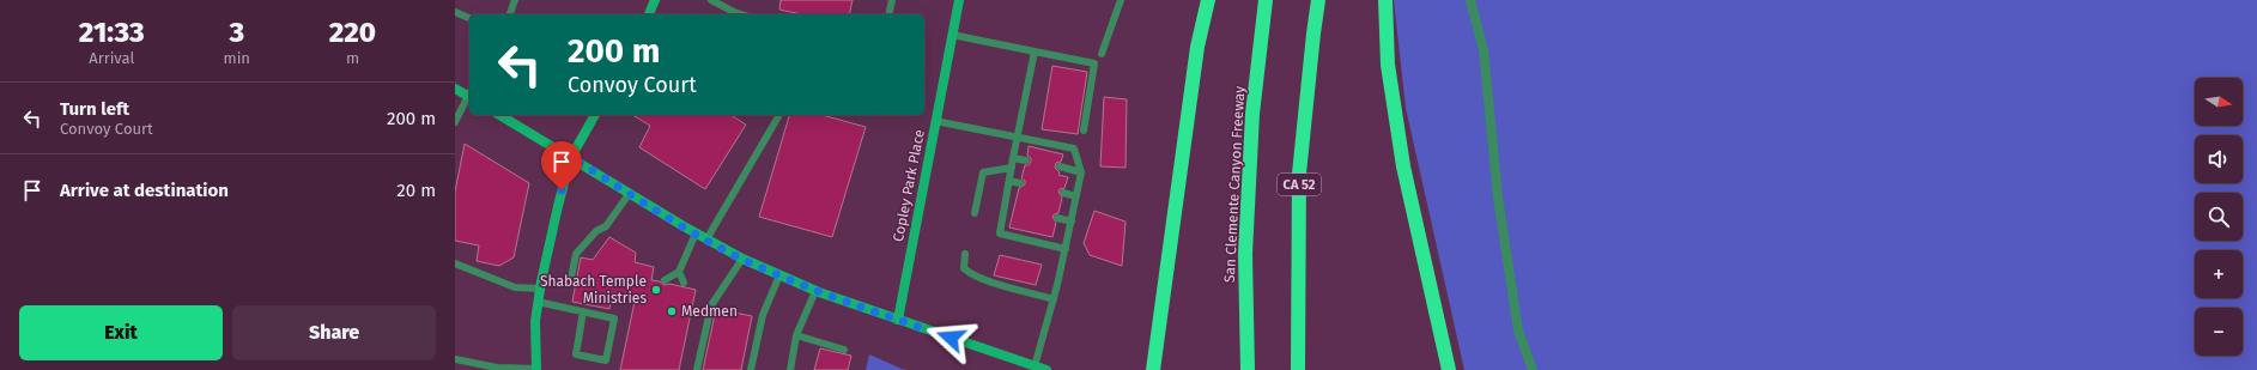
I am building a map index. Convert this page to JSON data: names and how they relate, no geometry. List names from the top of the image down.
{
  "streets": {
    "highway": ["San Clemente Canyon Freeway", "CA 52"],
    "main road": ["Copley Park Place"]
  },
  "places": ["Shabach Temple Ministries", "Medmen"],
  "north": "right",
  "page": {
    "eta": [
      "21:33",
      "Arrival",
      "3",
      "min",
      "220",
      "m"
    ],
    "turn": ["200 m", "Convoy Court"],
    "map_buttons": ["+", "−"],
    "list": [
      {
        "name": "Turn left",
        "note": "Convoy Court",
        "value": "200 m"
      },
      {
        "name": "Arrive at destination",
        "value": "20 m"
      }
    ],
    "buttons": ["Exit", "Share"]
  }
}
